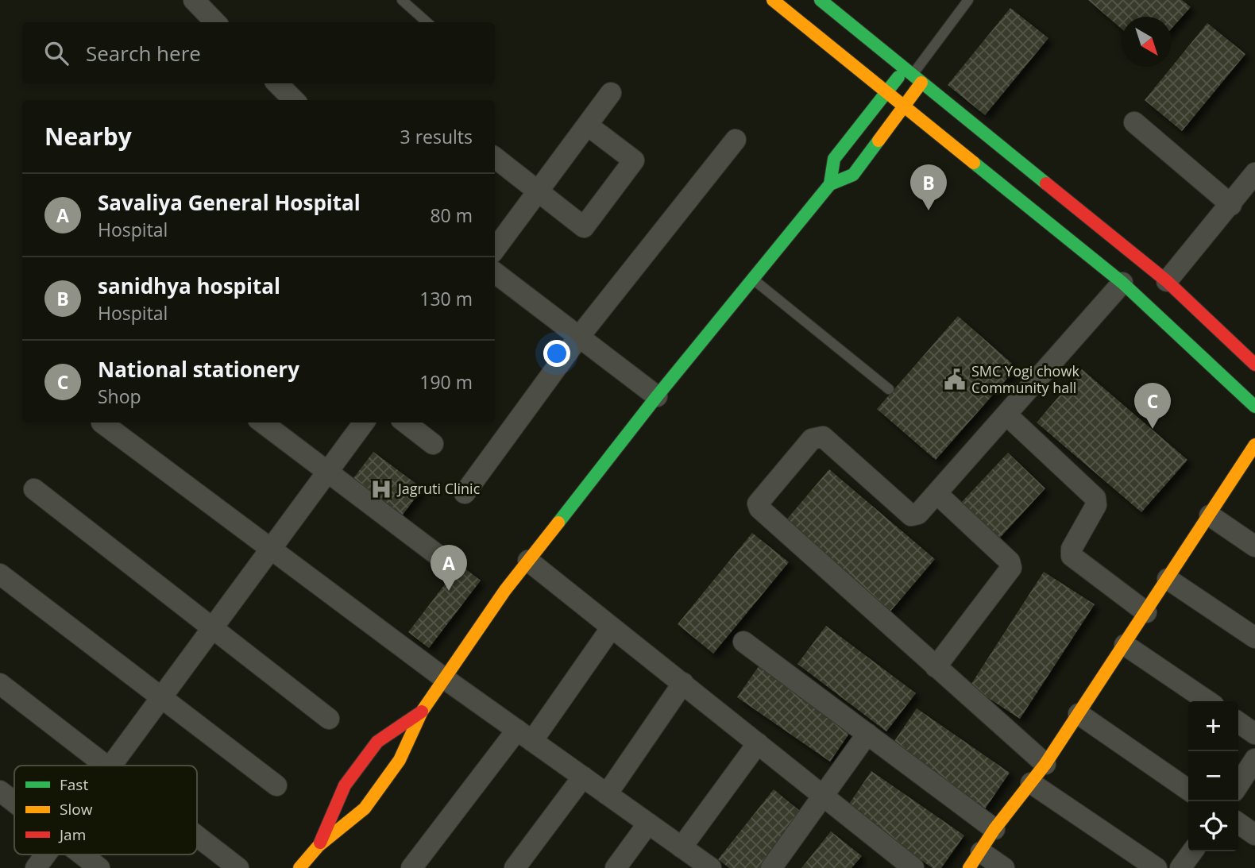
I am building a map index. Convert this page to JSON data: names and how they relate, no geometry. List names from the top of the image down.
{
  "places": {
    "public building": ["SMC Yogi chowk Community hall"],
    "hospital": ["Jagruti Clinic"]
  },
  "legend": ["Fast", "Slow", "Jam"],
  "north": "bottom right",
  "page": {
    "search": "Search here",
    "heading": ["Nearby", "3 results"],
    "pins": ["B", "C", "A"],
    "list": [
      {
        "mark": "A",
        "name": "Savaliya General Hospital",
        "note": "Hospital",
        "value": "80 m"
      },
      {
        "mark": "B",
        "name": "sanidhya hospital",
        "note": "Hospital",
        "value": "130 m"
      },
      {
        "mark": "C",
        "name": "National stationery",
        "note": "Shop",
        "value": "190 m"
      }
    ],
    "map_buttons": ["+", "−"]
  }
}
